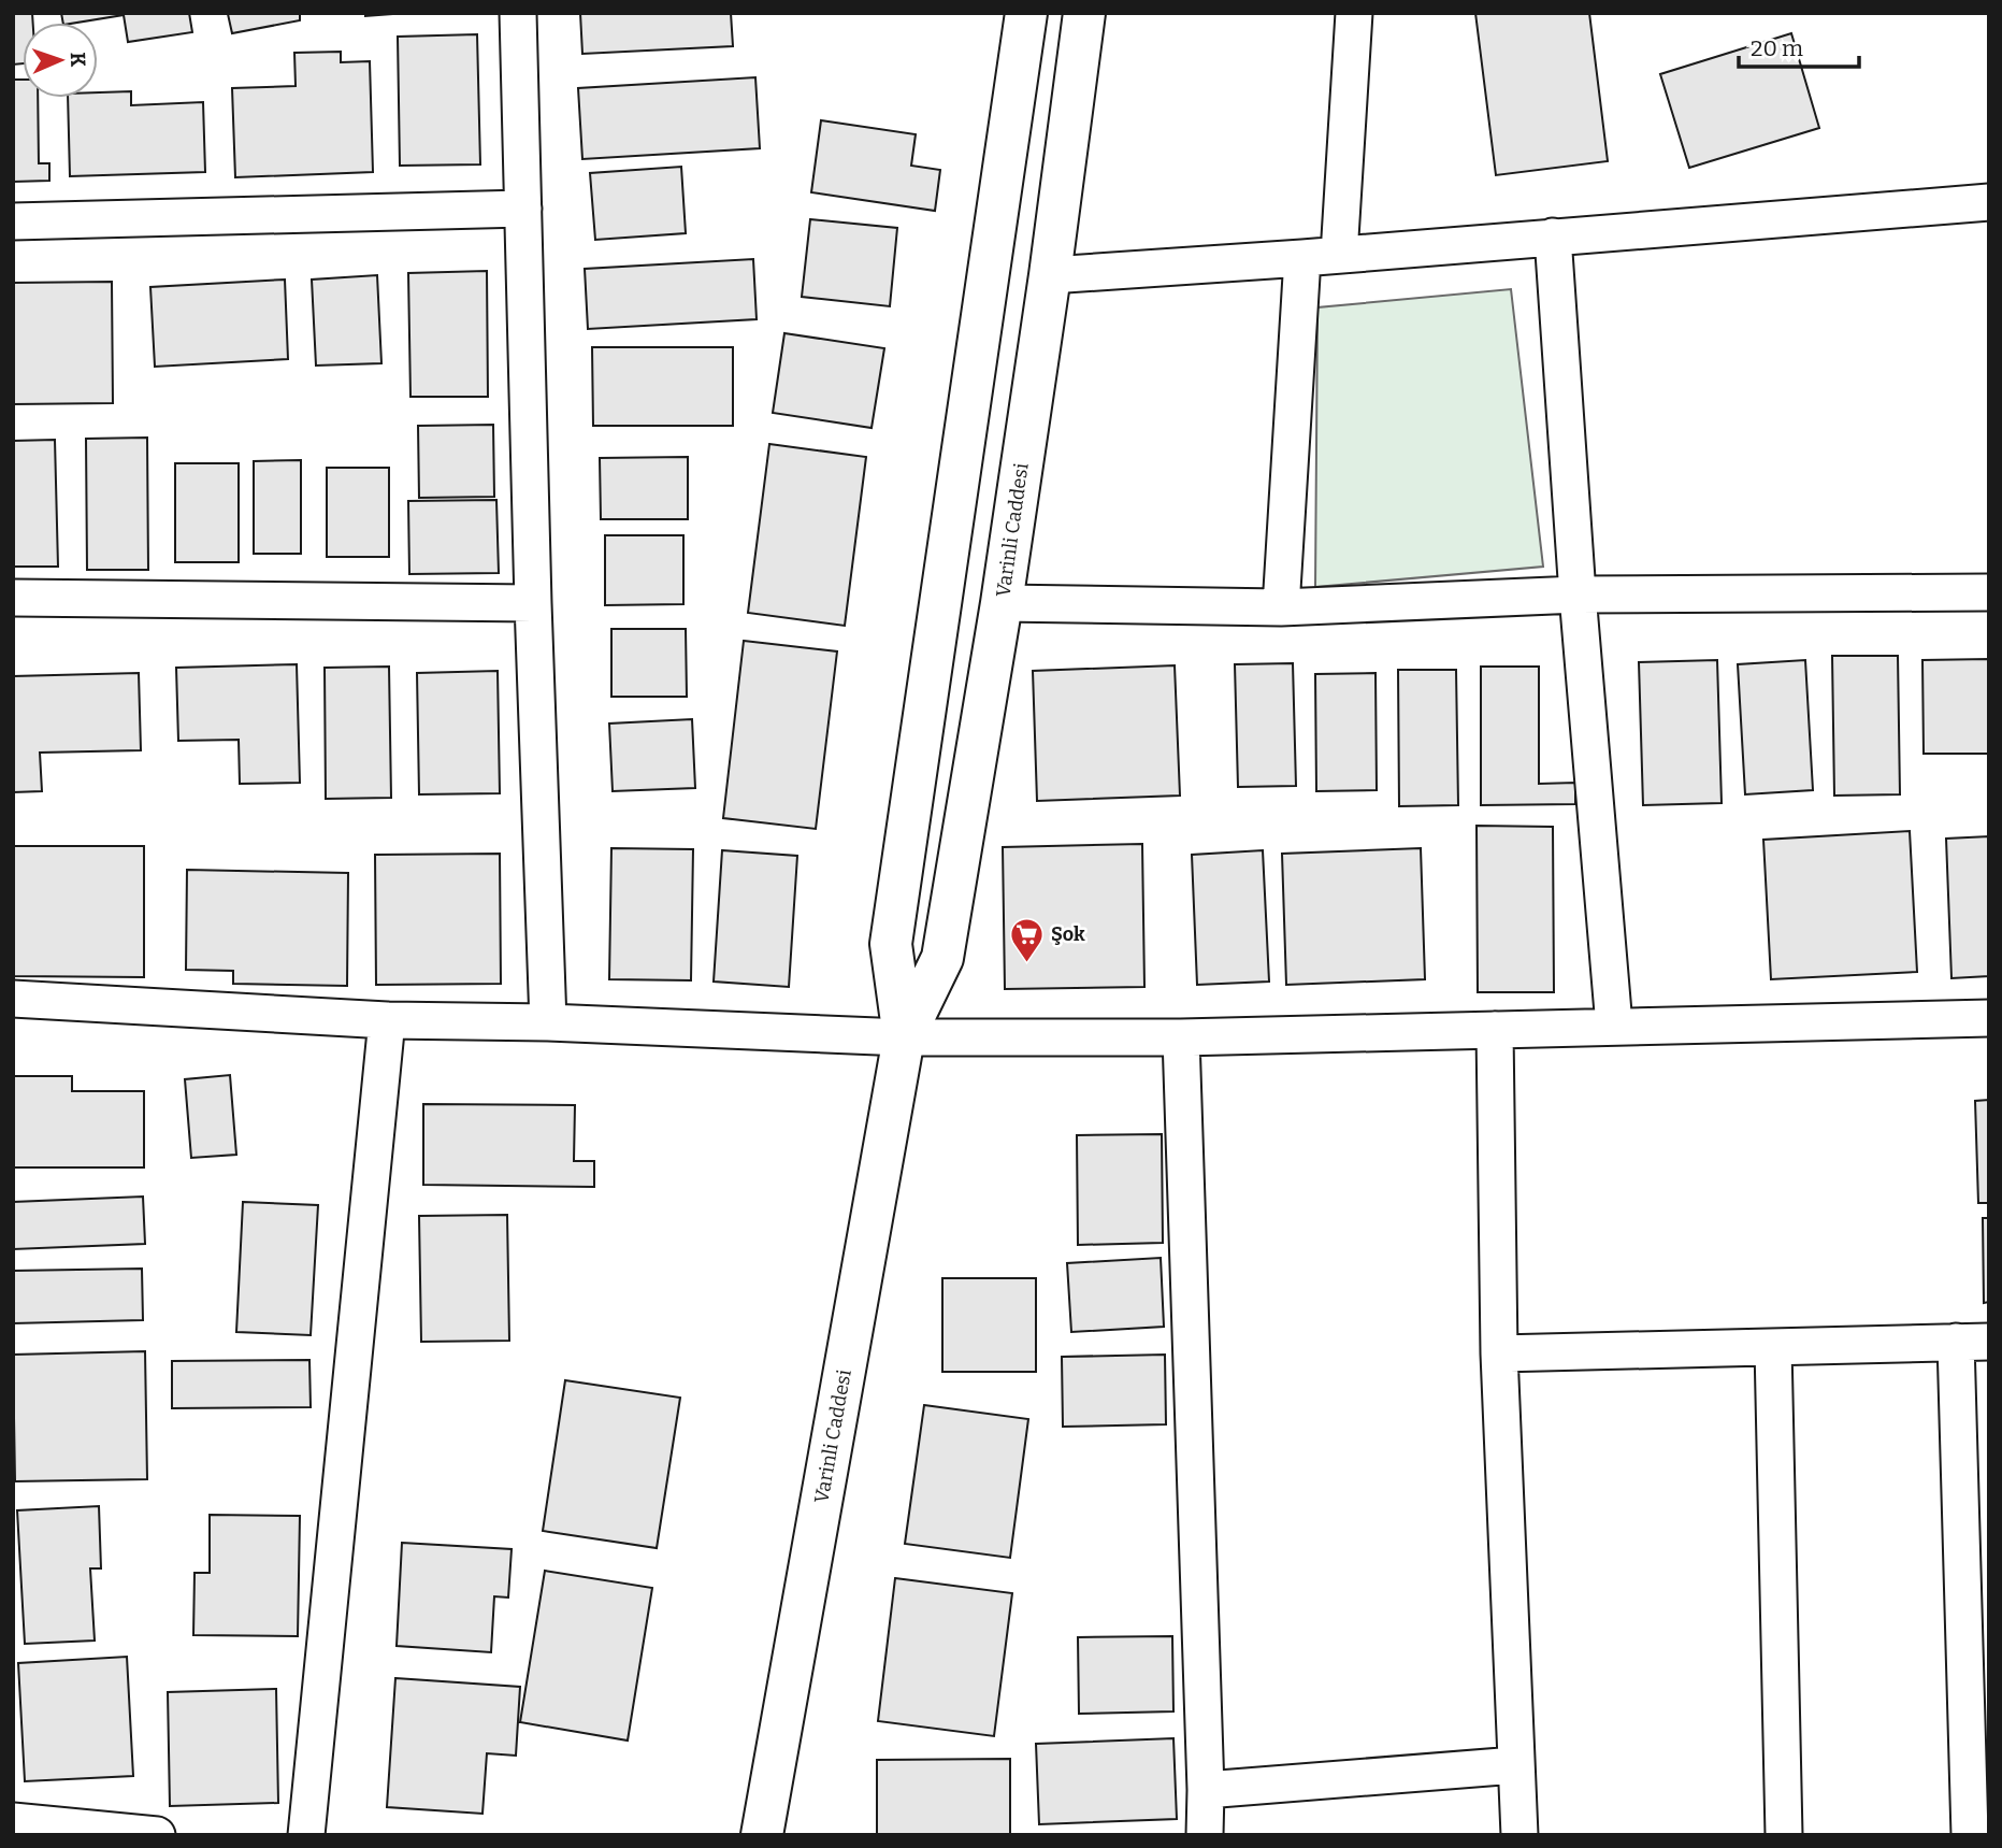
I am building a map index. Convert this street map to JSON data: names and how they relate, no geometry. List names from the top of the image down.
{
  "streets": {
    "street": ["Varinli Caddesi"]
  },
  "places": {
    "supermarket": ["Şok"]
  },
  "scale_bar": "20 m",
  "north": "right"
}
